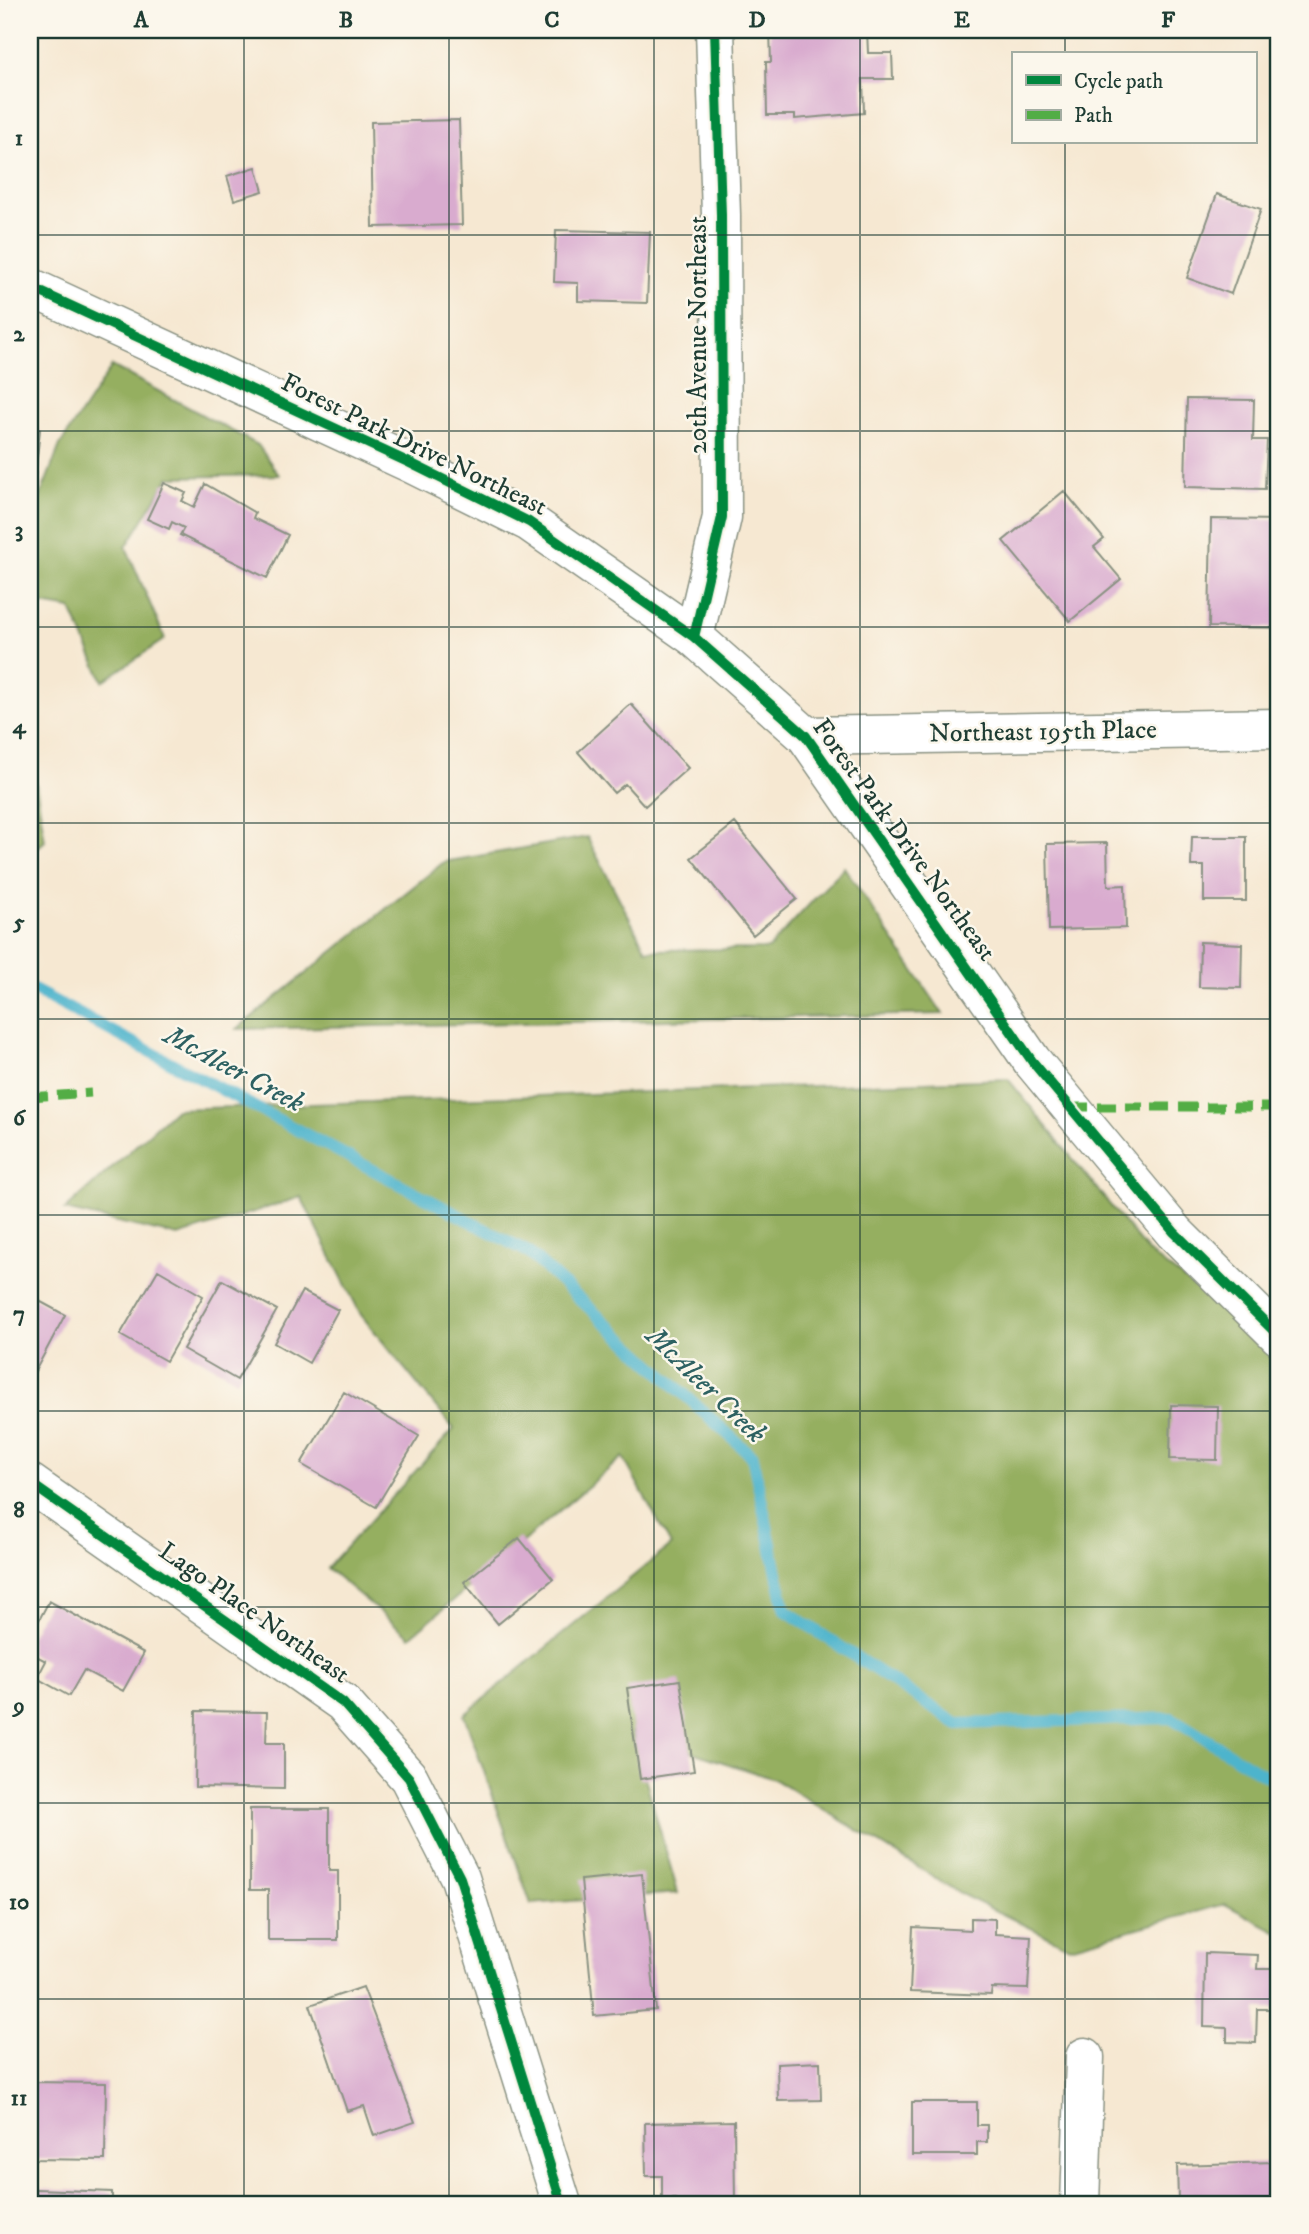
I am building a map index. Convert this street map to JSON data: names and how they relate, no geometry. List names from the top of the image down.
{
  "streets": {
    "street": [
      "20th Avenue Northeast",
      "Forest Park Drive Northeast",
      "Northeast 195th Place",
      "Lago Place Northeast"
    ]
  },
  "crossings": [
    ["20th Avenue Northeast", "Forest Park Drive Northeast"],
    ["Forest Park Drive Northeast", "Northeast 195th Place"]
  ],
  "water": ["McAleer Creek"],
  "legend": ["Cycle path", "Path"],
  "grid": {
    "columns": [
      "A",
      "B",
      "C",
      "D",
      "E",
      "F"
    ],
    "rows": [
      "1",
      "2",
      "3",
      "4",
      "5",
      "6",
      "7",
      "8",
      "9",
      "10",
      "11"
    ]
  }
}
